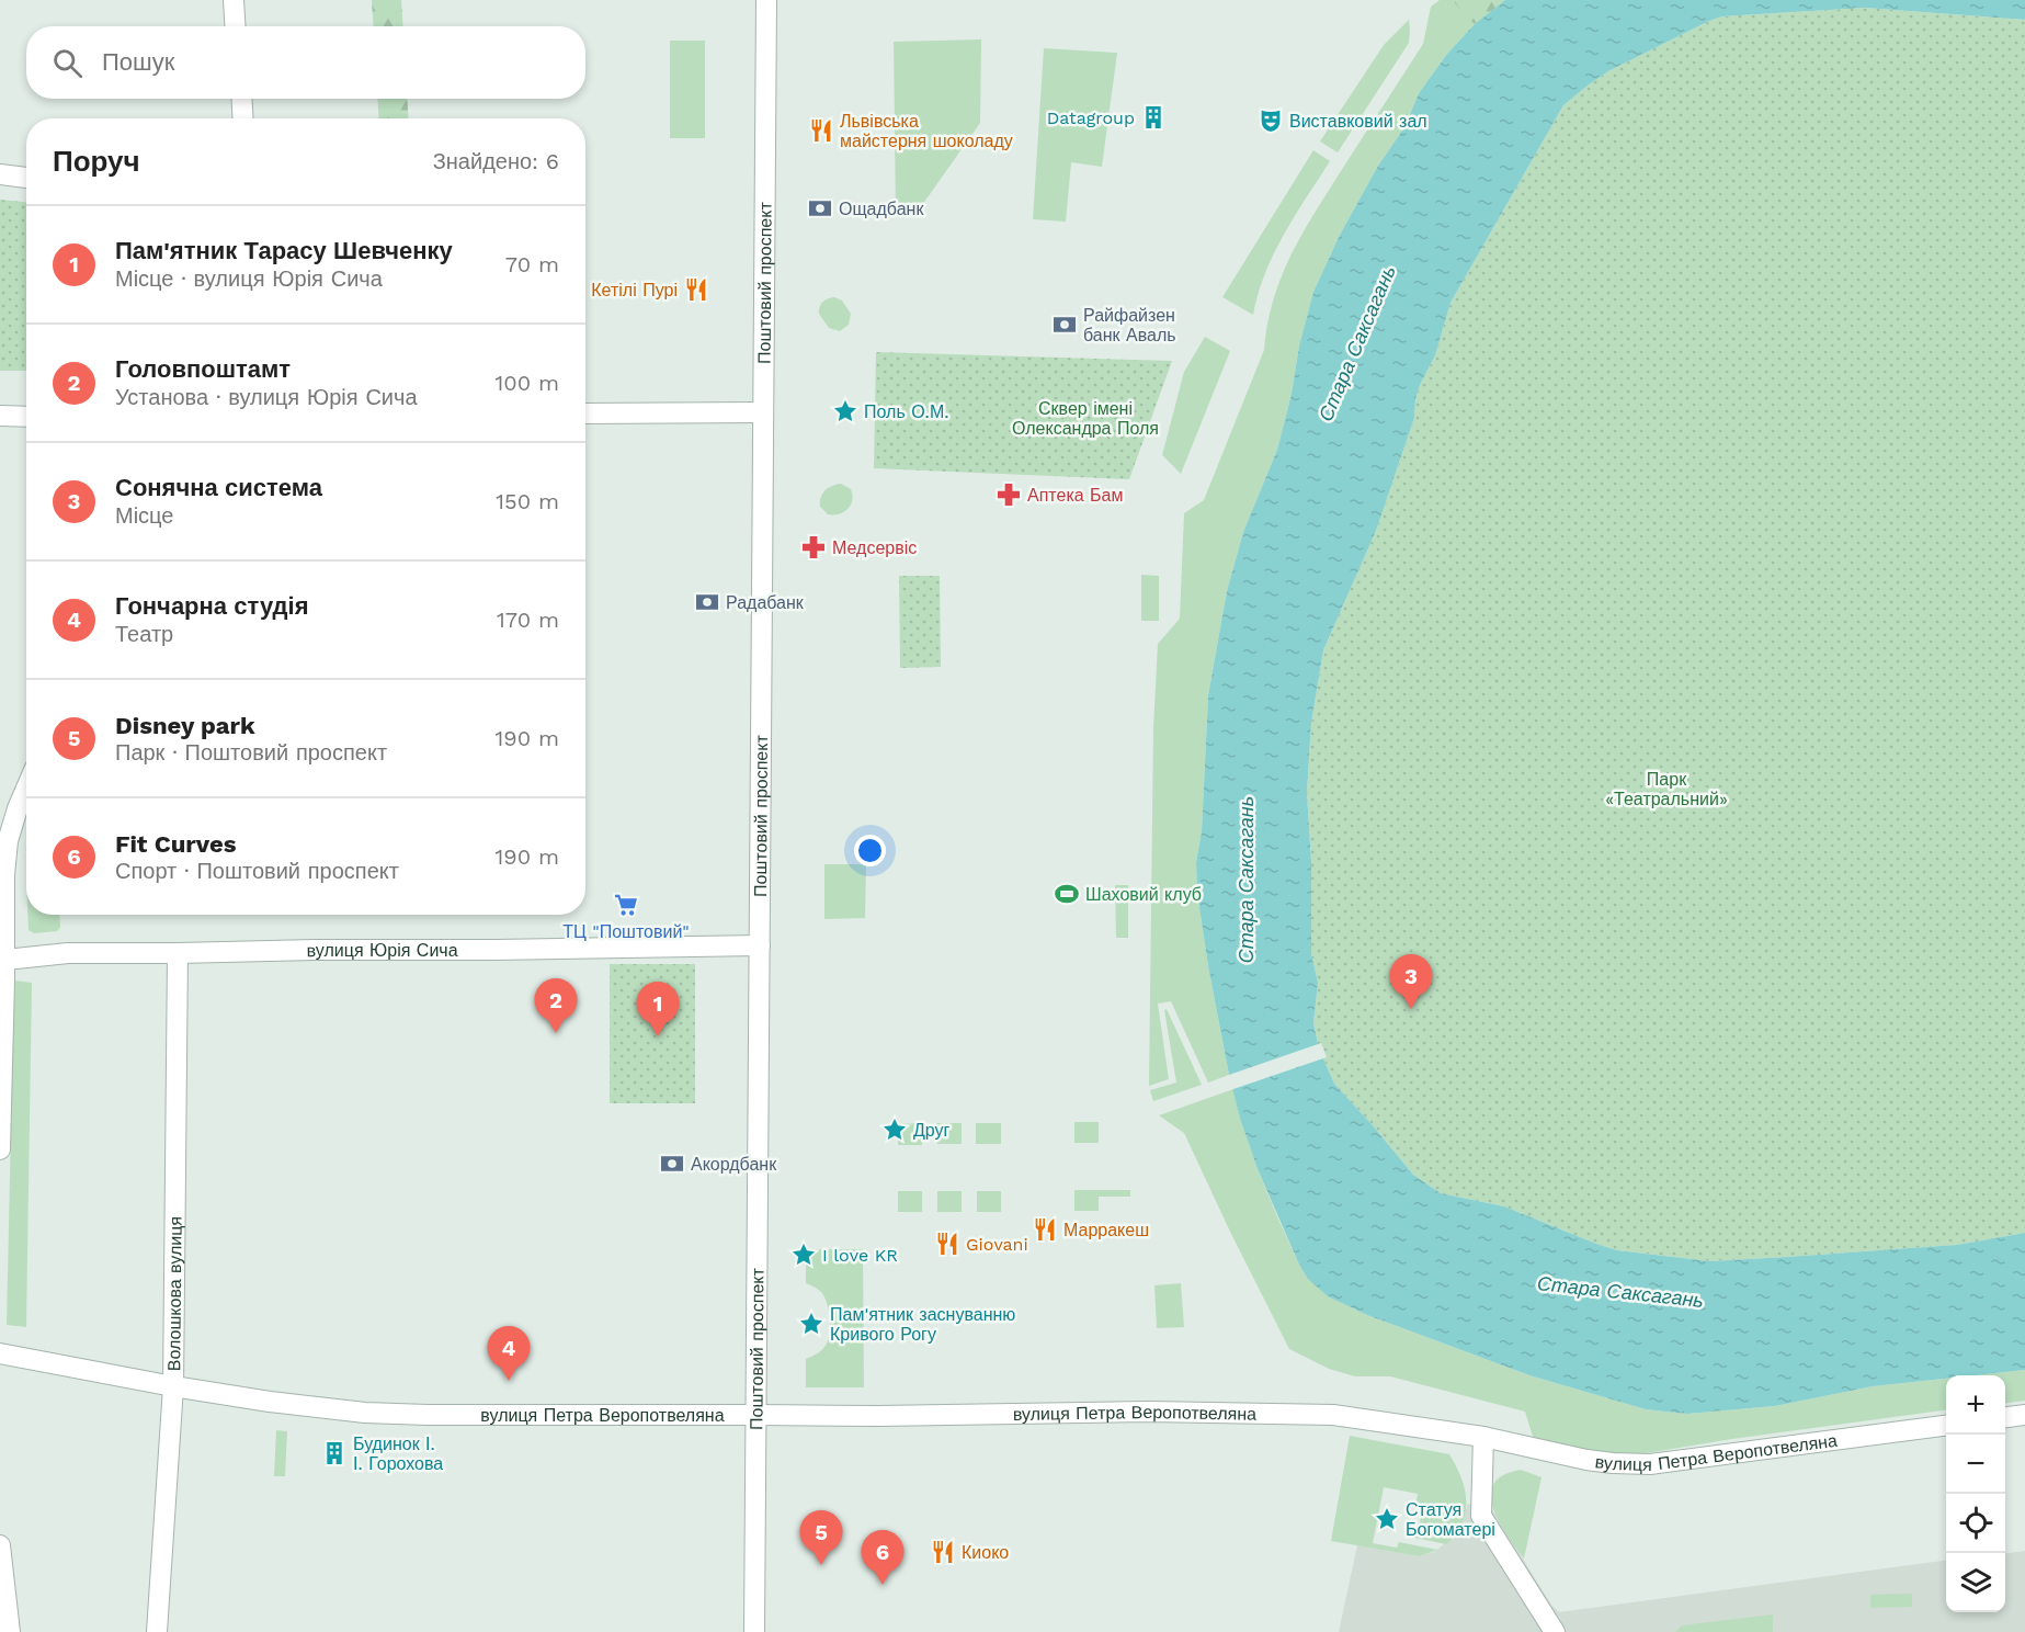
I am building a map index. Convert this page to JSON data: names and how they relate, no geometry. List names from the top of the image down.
{
  "streets": {
    "street": [
      "Поштовий проспект",
      "вулиця Юрія Сича",
      "Волошкова вулиця",
      "вулиця Петра Веропотвеляна"
    ]
  },
  "crossings": [
    ["Поштовий проспект", "вулиця Юрія Сича"],
    ["Поштовий проспект", "вулиця Петра Веропотвеляна"],
    ["вулиця Юрія Сича", "Волошкова вулиця"],
    ["Волошкова вулиця", "вулиця Петра Веропотвеляна"]
  ],
  "water": ["Стара Саксагань"],
  "parks": ["Сквер імені Олександра Поля", "Парк «Театральний»"],
  "places": {
    "building": ["Datagroup", "Будинок І. І. Горохова"],
    "theatre": ["Виставковий зал"],
    "restaurant": [
      "Львівська майстерня шоколаду",
      "Кетілі Пурі",
      "Марракеш",
      "Giovani",
      "Киоко"
    ],
    "bank": [
      "Ощадбанк",
      "Райфайзен банк Аваль",
      "Радабанк",
      "Акордбанк"
    ],
    "place": [
      "Поль О.М.",
      "Друг",
      "I love KR",
      "Пам'ятник заснуванню Кривого Рогу",
      "Статуя Богоматері"
    ],
    "pharmacy": ["Аптека Бам", "Медсервіс"],
    "sports": ["Шаховий клуб"],
    "supermarket": ["ТЦ \"Поштовий\""]
  },
  "page": {
    "search": "Пошук",
    "heading": ["Поруч", "Знайдено: 6"],
    "list": [
      {
        "mark": "1",
        "name": "Пам'ятник Тарасу Шевченку",
        "note": "Місце · вулиця Юрія Сича",
        "value": "70 m"
      },
      {
        "mark": "2",
        "name": "Головпоштамт",
        "note": "Установа · вулиця Юрія Сича",
        "value": "100 m"
      },
      {
        "mark": "3",
        "name": "Сонячна система",
        "note": "Місце",
        "value": "150 m"
      },
      {
        "mark": "4",
        "name": "Гончарна студія",
        "note": "Театр",
        "value": "170 m"
      },
      {
        "mark": "5",
        "name": "Disney park",
        "note": "Парк · Поштовий проспект",
        "value": "190 m"
      },
      {
        "mark": "6",
        "name": "Fit Curves",
        "note": "Спорт · Поштовий проспект",
        "value": "190 m"
      }
    ],
    "pins": [
      "3",
      "2",
      "1",
      "4",
      "5",
      "6"
    ],
    "map_buttons": ["+", "−"]
  }
}
